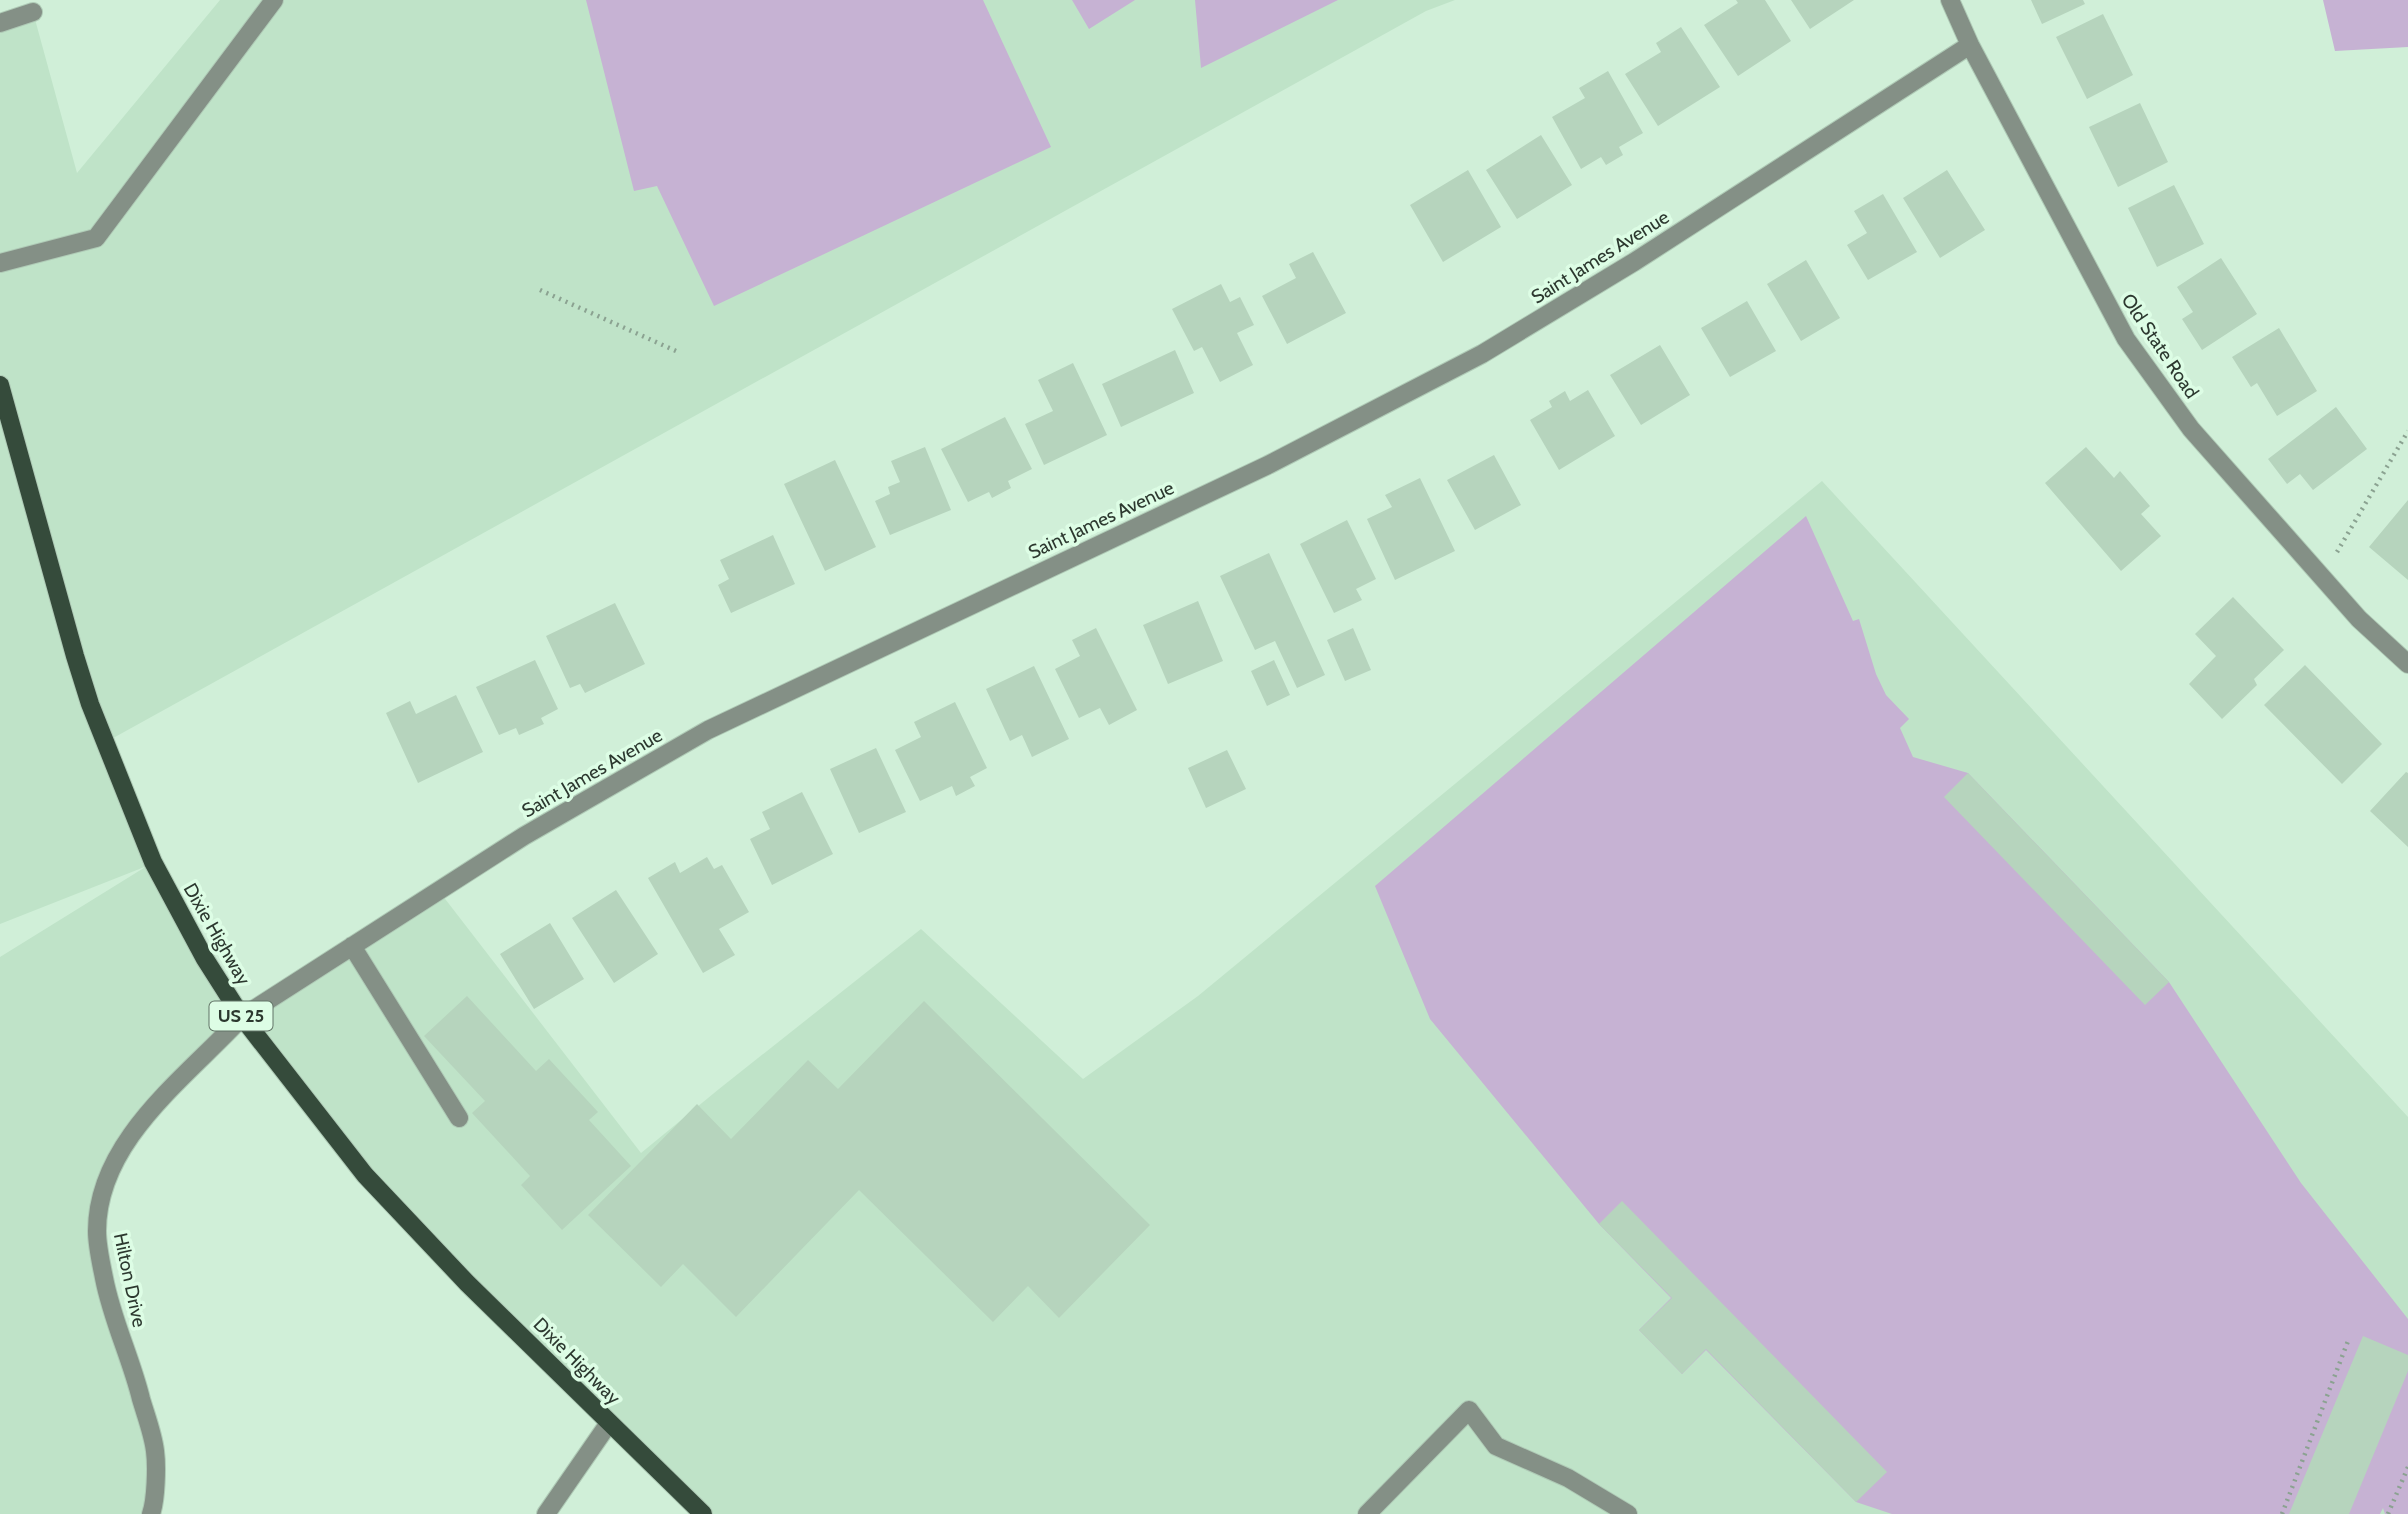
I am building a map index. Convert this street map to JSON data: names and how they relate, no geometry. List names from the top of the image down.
{
  "streets": {
    "main road": ["Dixie Highway", "US 25"],
    "street": ["Saint James Avenue", "Old State Road", "Hilton Drive"]
  },
  "crossings": [
    ["Saint James Avenue", "Old State Road"],
    ["Saint James Avenue", "Dixie Highway"],
    ["Saint James Avenue", "Hilton Drive"],
    ["Dixie Highway", "Hilton Drive"]
  ]
}
